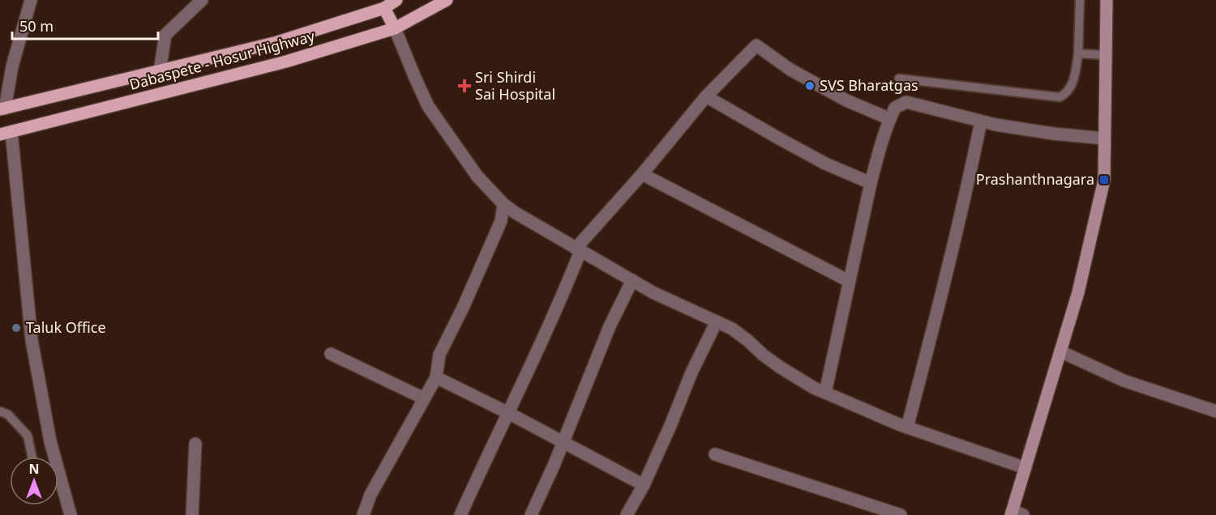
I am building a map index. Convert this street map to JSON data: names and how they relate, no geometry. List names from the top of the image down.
{
  "streets": {
    "main road": ["Dabaspete - Hosur Highway"]
  },
  "places": {
    "health": ["Sri Shirdi Sai Hospital"],
    "other": ["SVS Bharatgas", "Taluk Office"],
    "transit": ["Prashanthnagara"]
  },
  "scale_bar": "50 m",
  "north": "top"
}
